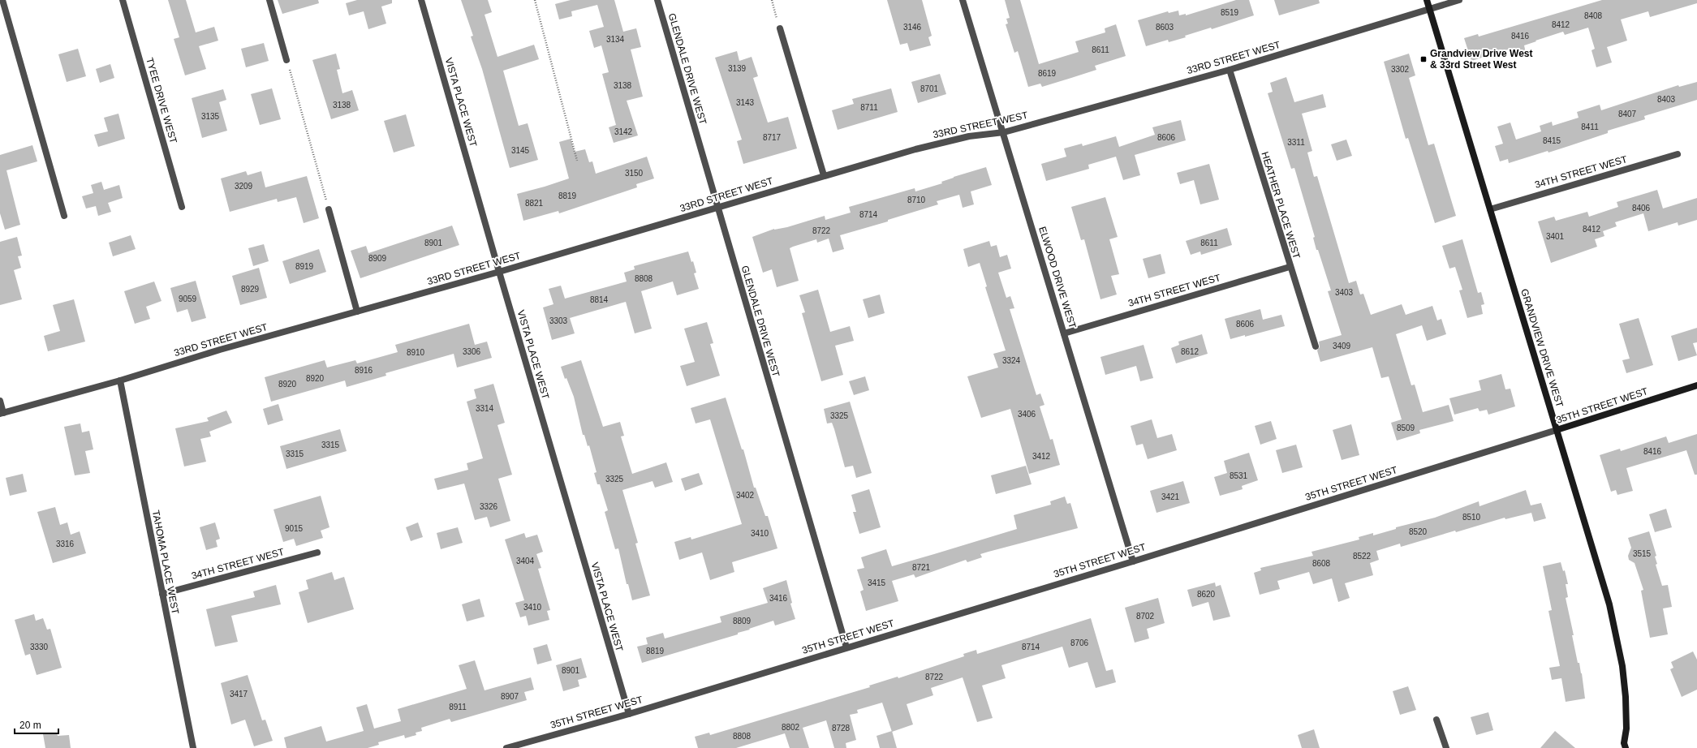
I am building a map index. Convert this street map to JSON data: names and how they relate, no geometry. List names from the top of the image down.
{
  "streets": {
    "street": [
      "33RD STREET WEST",
      "GLENDALE DRIVE WEST",
      "TYEE DRIVE WEST",
      "VISTA PLACE WEST",
      "34TH STREET WEST",
      "HEATHER PLACE WEST",
      "ELWOOD DRIVE WEST",
      "GRANDVIEW DRIVE WEST",
      "35TH STREET WEST",
      "TAHOMA PLACE WEST"
    ]
  },
  "crossings": [
    ["33RD STREET WEST", "GLENDALE DRIVE WEST"],
    ["33RD STREET WEST", "VISTA PLACE WEST"],
    ["33RD STREET WEST", "HEATHER PLACE WEST"],
    ["33RD STREET WEST", "ELWOOD DRIVE WEST"],
    ["33RD STREET WEST", "GRANDVIEW DRIVE WEST"],
    ["33RD STREET WEST", "TAHOMA PLACE WEST"],
    ["GLENDALE DRIVE WEST", "35TH STREET WEST"],
    ["VISTA PLACE WEST", "35TH STREET WEST"],
    ["34TH STREET WEST", "HEATHER PLACE WEST"],
    ["34TH STREET WEST", "ELWOOD DRIVE WEST"],
    ["34TH STREET WEST", "GRANDVIEW DRIVE WEST"],
    ["34TH STREET WEST", "TAHOMA PLACE WEST"],
    ["ELWOOD DRIVE WEST", "35TH STREET WEST"],
    ["GRANDVIEW DRIVE WEST", "35TH STREET WEST"]
  ],
  "places": {
    "transit": ["Grandview Drive West & 33rd Street West"]
  },
  "house_numbers": [
    "8519",
    "8408",
    "8412",
    "3146",
    "8603",
    "8416",
    "3134",
    "8611",
    "3139",
    "3302",
    "8619",
    "3138",
    "8701",
    "8403",
    "3143",
    "3138",
    "8711",
    "8407",
    "3135",
    "8411",
    "3142",
    "8717",
    "8606",
    "8415",
    "3311",
    "3145",
    "3150",
    "3209",
    "8819",
    "8710",
    "8821",
    "8406",
    "8714",
    "8412",
    "8722",
    "3401",
    "8901",
    "8611",
    "8909",
    "8919",
    "8808",
    "8929",
    "3403",
    "9059",
    "8814",
    "3303",
    "8606",
    "3409",
    "3306",
    "8612",
    "8910",
    "3324",
    "8916",
    "8920",
    "8920",
    "3314",
    "3406",
    "3325",
    "8509",
    "3315",
    "8416",
    "3315",
    "3412",
    "8531",
    "3325",
    "3402",
    "3421",
    "3326",
    "8510",
    "9015",
    "8520",
    "3410",
    "3316",
    "3515",
    "8522",
    "3404",
    "8608",
    "8721",
    "3415",
    "8620",
    "3416",
    "3410",
    "8702",
    "8809",
    "8706",
    "3330",
    "8714",
    "8819",
    "8901",
    "8722",
    "3417",
    "8907",
    "8911",
    "8802",
    "8728",
    "8808"
  ],
  "scale_bar": "20 m"
}
